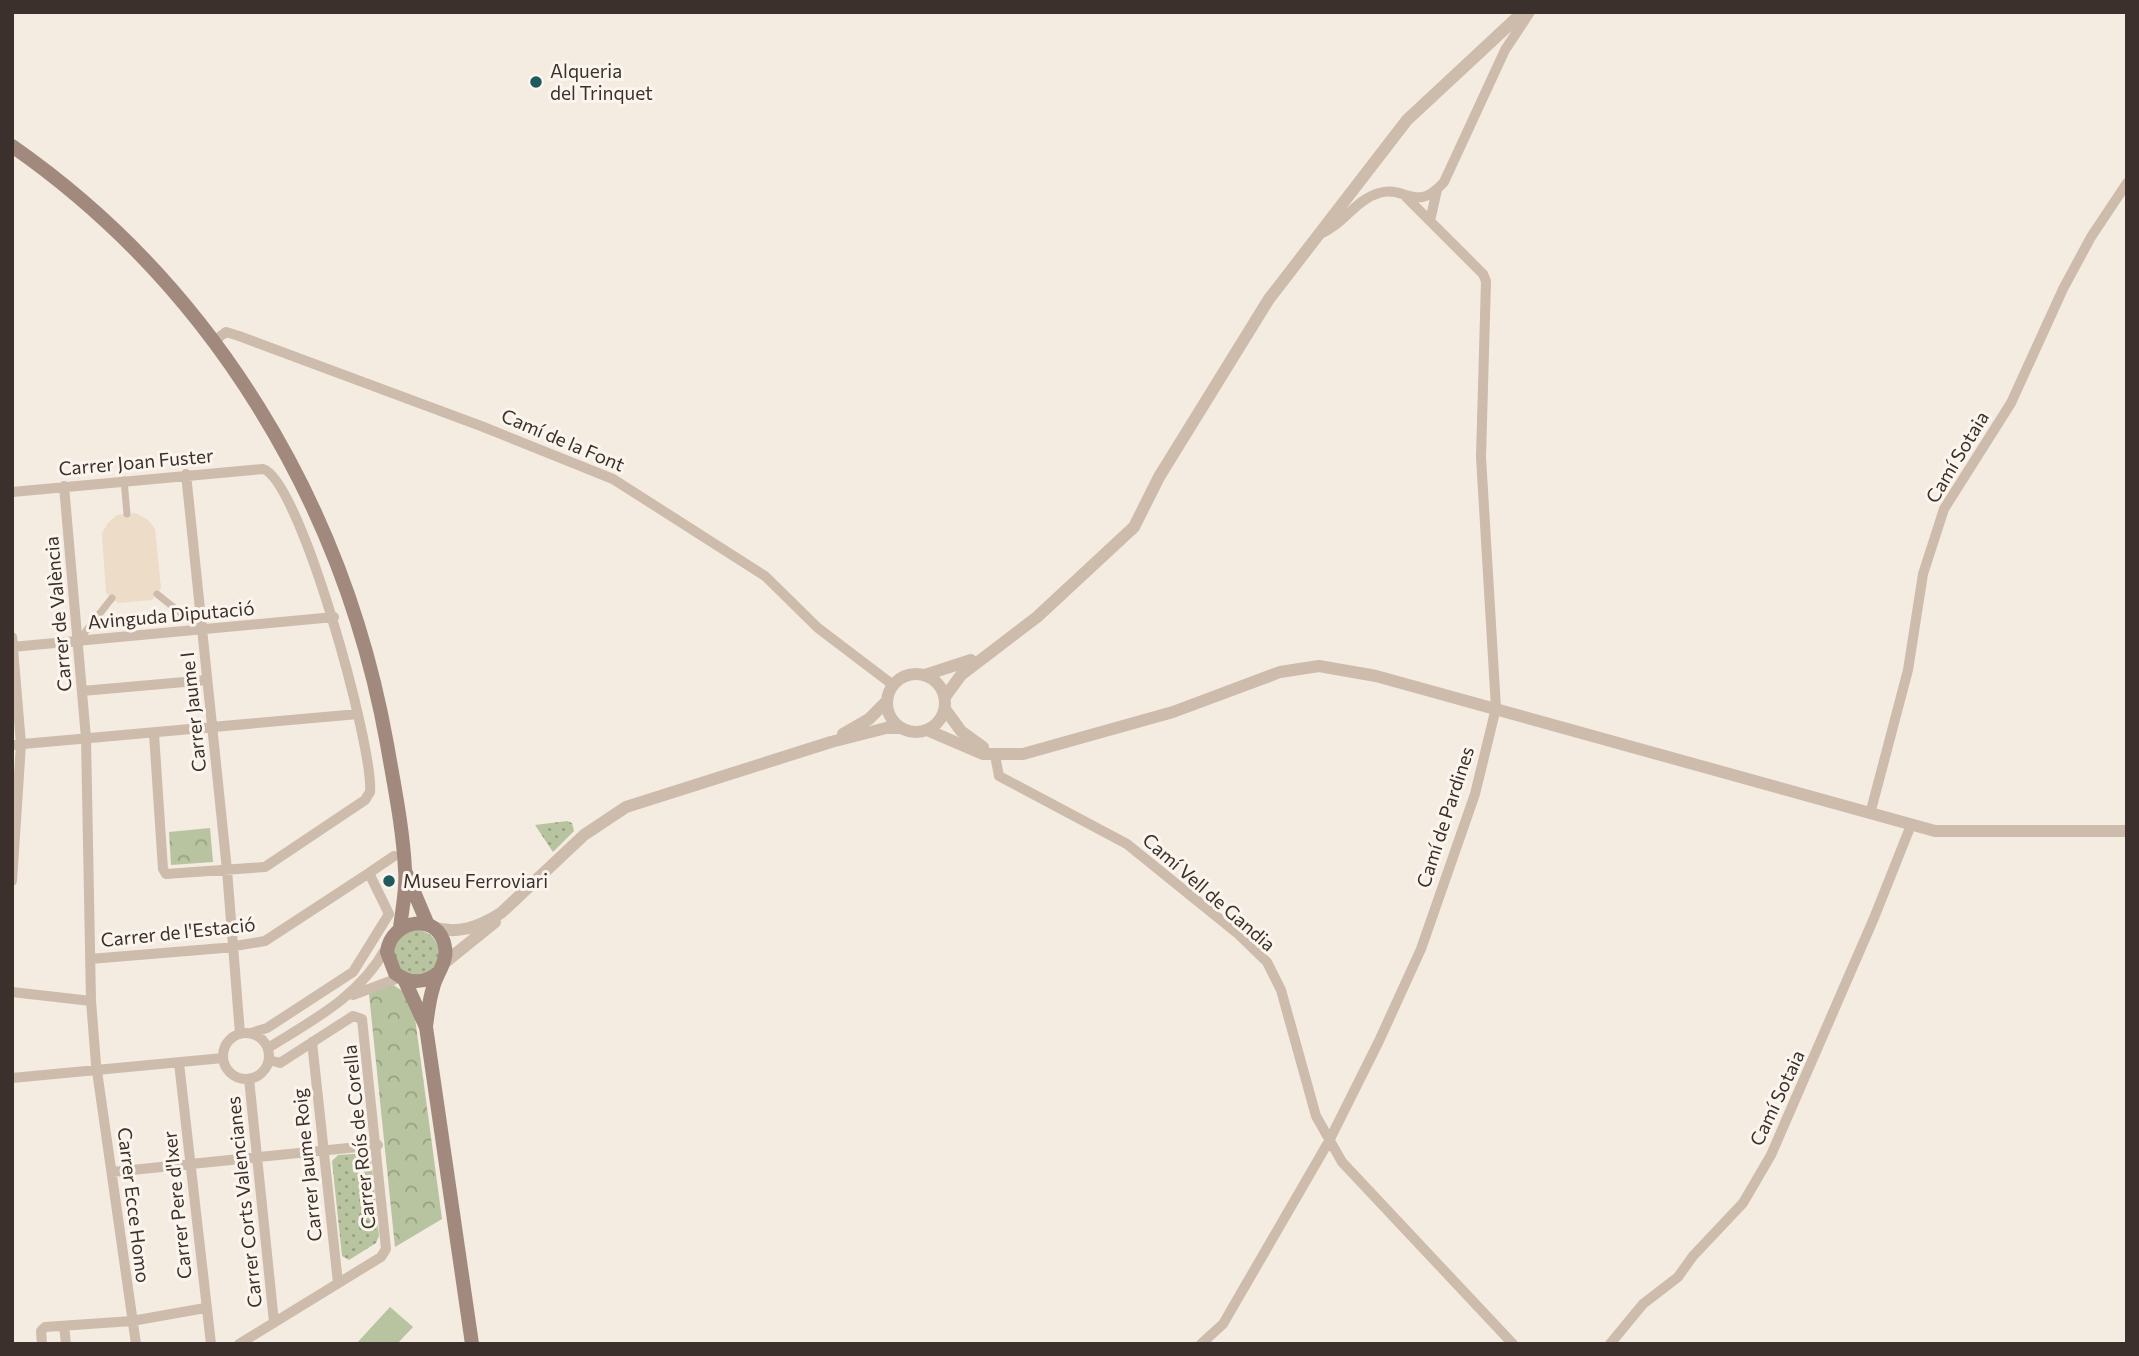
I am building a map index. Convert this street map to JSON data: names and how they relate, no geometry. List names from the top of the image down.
{
  "streets": {
    "street": [
      "Camí de la Font",
      "Camí Sotaia",
      "Carrer Joan Fuster",
      "Carrer de València",
      "Avinguda Diputació",
      "Carrer Jaume I",
      "Camí de Pardines",
      "Camí Vell de Gandia",
      "Carrer de l'Estació",
      "Carrer Roís de Corella",
      "Carrer Jaume Roig",
      "Carrer Corts Valencianes",
      "Carrer Ecce Homo",
      "Carrer Pere d'Ixer"
    ]
  },
  "crossings": [
    ["Carrer Joan Fuster", "Carrer de València"],
    ["Carrer Joan Fuster", "Avinguda Diputació"],
    ["Carrer Joan Fuster", "Carrer Jaume I"],
    ["Carrer de València", "Avinguda Diputació"],
    ["Carrer de València", "Carrer de l'Estació"],
    ["Carrer de València", "Carrer Ecce Homo"],
    ["Avinguda Diputació", "Carrer Jaume I"],
    ["Carrer Jaume I", "Carrer de l'Estació"],
    ["Camí de Pardines", "Camí Vell de Gandia"],
    ["Carrer de l'Estació", "Carrer Ecce Homo"],
    ["Carrer Roís de Corella", "Carrer Jaume Roig"]
  ],
  "places": ["Alqueria del Trinquet", "Museu Ferroviari"]
}
